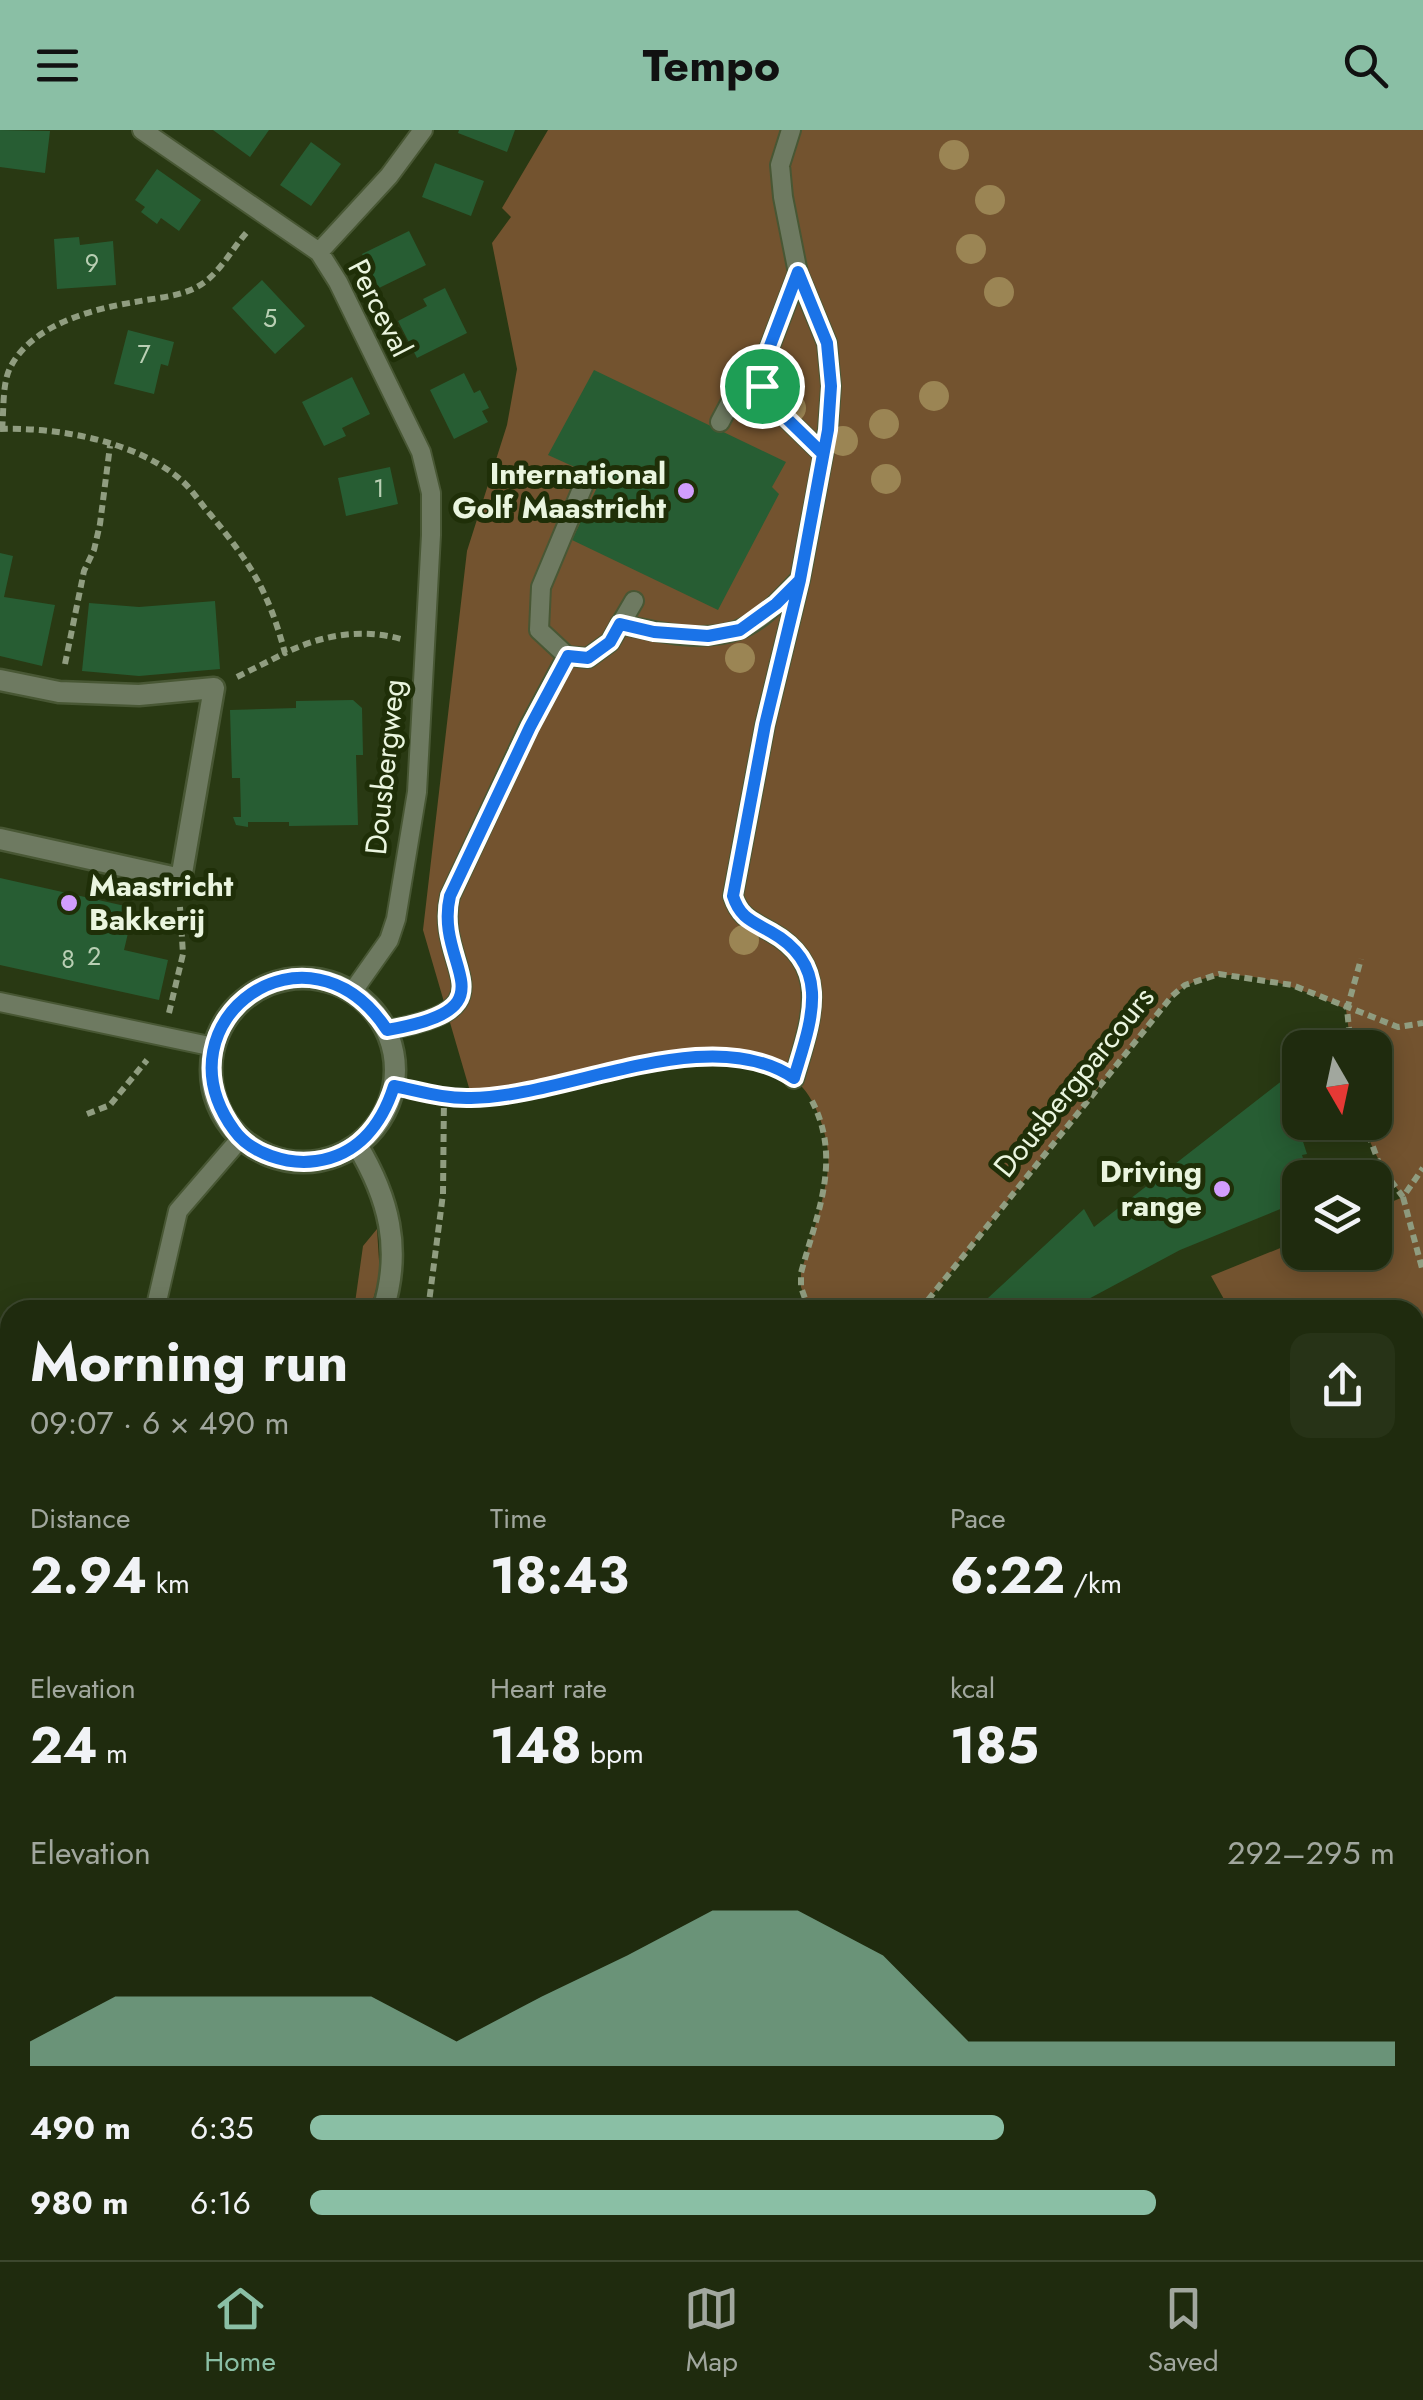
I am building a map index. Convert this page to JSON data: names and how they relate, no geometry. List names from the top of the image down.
{
  "streets": {
    "lane": ["Perceval", "Dousbergweg"],
    "path": ["Dousbergparcours"]
  },
  "crossings": [
    ["Perceval", "Dousbergweg"]
  ],
  "places": ["International Golf Maastricht", "Maastricht Bakkerij", "Driving range"],
  "house_numbers": [
    "9",
    "5",
    "7",
    "1",
    "2",
    "8"
  ],
  "north": "bottom",
  "page": {
    "header": "Tempo",
    "heading": ["Morning run", "09:07 · 6 × 490 m"],
    "stats": [
      ["Distance", "2.94 km"],
      ["Time", "18:43"],
      ["Pace", "6:22 /km"],
      ["Elevation", "24 m"],
      ["Heart rate", "148 bpm"],
      ["kcal", "185"]
    ],
    "chart": ["Elevation", "292–295 m"],
    "list": [
      {
        "name": "490 m",
        "note": "6:35"
      },
      {
        "name": "980 m",
        "note": "6:16"
      }
    ],
    "tabs": ["Home", "Map", "Saved"]
  }
}
